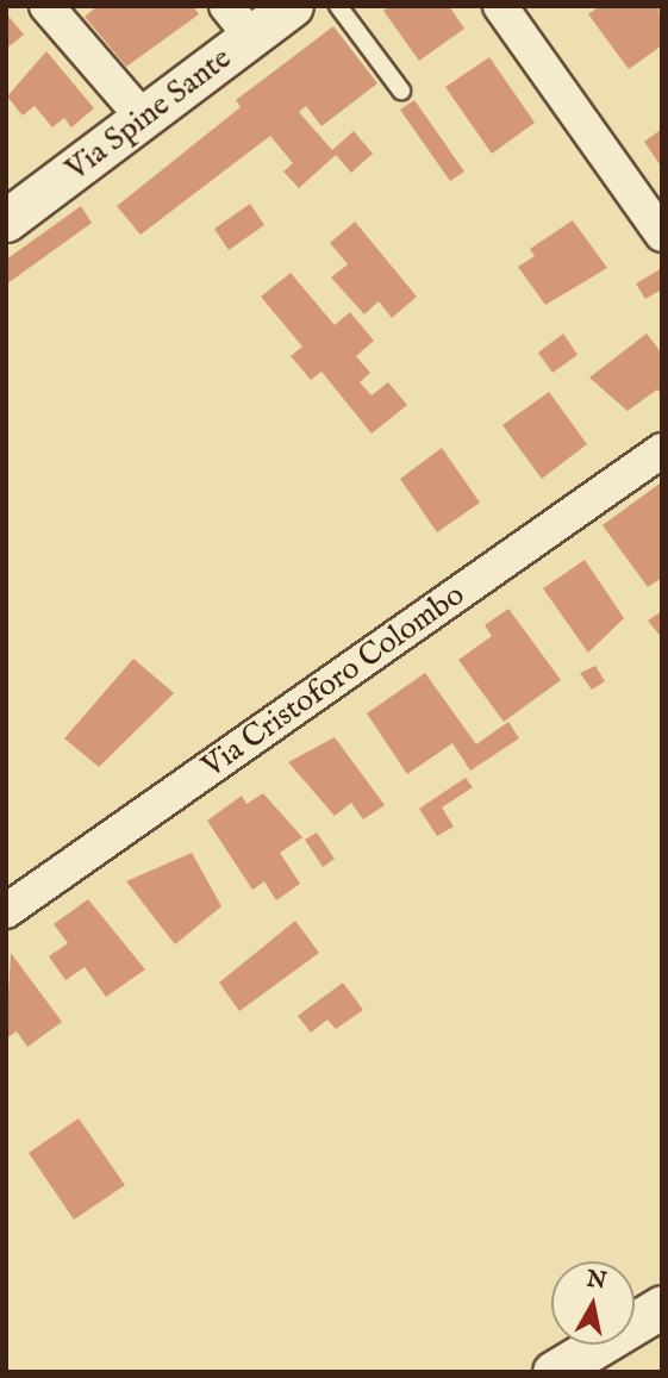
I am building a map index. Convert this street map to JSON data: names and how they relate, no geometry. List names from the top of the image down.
{
  "streets": {
    "street": ["Via Spine Sante", "Via Cristoforo Colombo"]
  },
  "north": "top"
}
